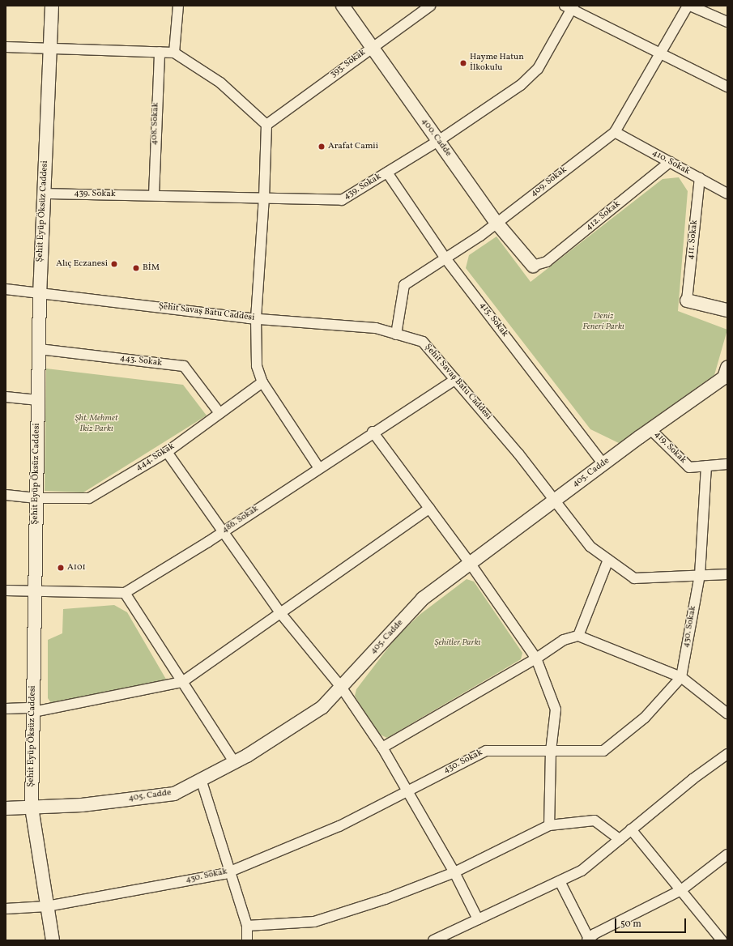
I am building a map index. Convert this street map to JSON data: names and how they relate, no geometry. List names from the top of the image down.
{
  "streets": {
    "street": [
      "393. Sokak",
      "408. Sokak",
      "400. Cadde",
      "410. Sokak",
      "409. Sokak",
      "439. Sokak",
      "Şehit Eyüp Öksüz Caddesi",
      "412. Sokak",
      "411. Sokak",
      "Şehit Savaş Batu Caddesi",
      "415. Sokak",
      "443. Sokak",
      "419. Sokak",
      "444. Sokak",
      "405. Cadde",
      "486. Sokak",
      "430. Sokak"
    ]
  },
  "crossings": [
    ["393. Sokak", "400. Cadde"],
    ["408. Sokak", "439. Sokak"],
    ["400. Cadde", "409. Sokak"],
    ["400. Cadde", "439. Sokak"],
    ["400. Cadde", "412. Sokak"],
    ["410. Sokak", "409. Sokak"],
    ["410. Sokak", "412. Sokak"],
    ["410. Sokak", "411. Sokak"],
    ["409. Sokak", "Şehit Savaş Batu Caddesi"],
    ["409. Sokak", "415. Sokak"],
    ["439. Sokak", "Şehit Eyüp Öksüz Caddesi"],
    ["439. Sokak", "415. Sokak"],
    ["Şehit Eyüp Öksüz Caddesi", "Şehit Savaş Batu Caddesi"],
    ["Şehit Eyüp Öksüz Caddesi", "443. Sokak"],
    ["Şehit Eyüp Öksüz Caddesi", "444. Sokak"],
    ["Şehit Eyüp Öksüz Caddesi", "405. Cadde"],
    ["Şehit Eyüp Öksüz Caddesi", "430. Sokak"],
    ["Şehit Savaş Batu Caddesi", "405. Cadde"],
    ["Şehit Savaş Batu Caddesi", "486. Sokak"],
    ["Şehit Savaş Batu Caddesi", "430. Sokak"],
    ["415. Sokak", "405. Cadde"],
    ["443. Sokak", "444. Sokak"],
    ["419. Sokak", "405. Cadde"],
    ["419. Sokak", "430. Sokak"]
  ],
  "parks": ["Deniz Feneri Parkı", "Şht. Mehmet İkiz Parkı", "Şehitler Parkı"],
  "places": [
    "Hayme Hatun İlkokulu",
    "Arafat Camii",
    "Alıç Eczanesi",
    "BİM",
    "A101"
  ],
  "scale_bar": "50 m"
}
